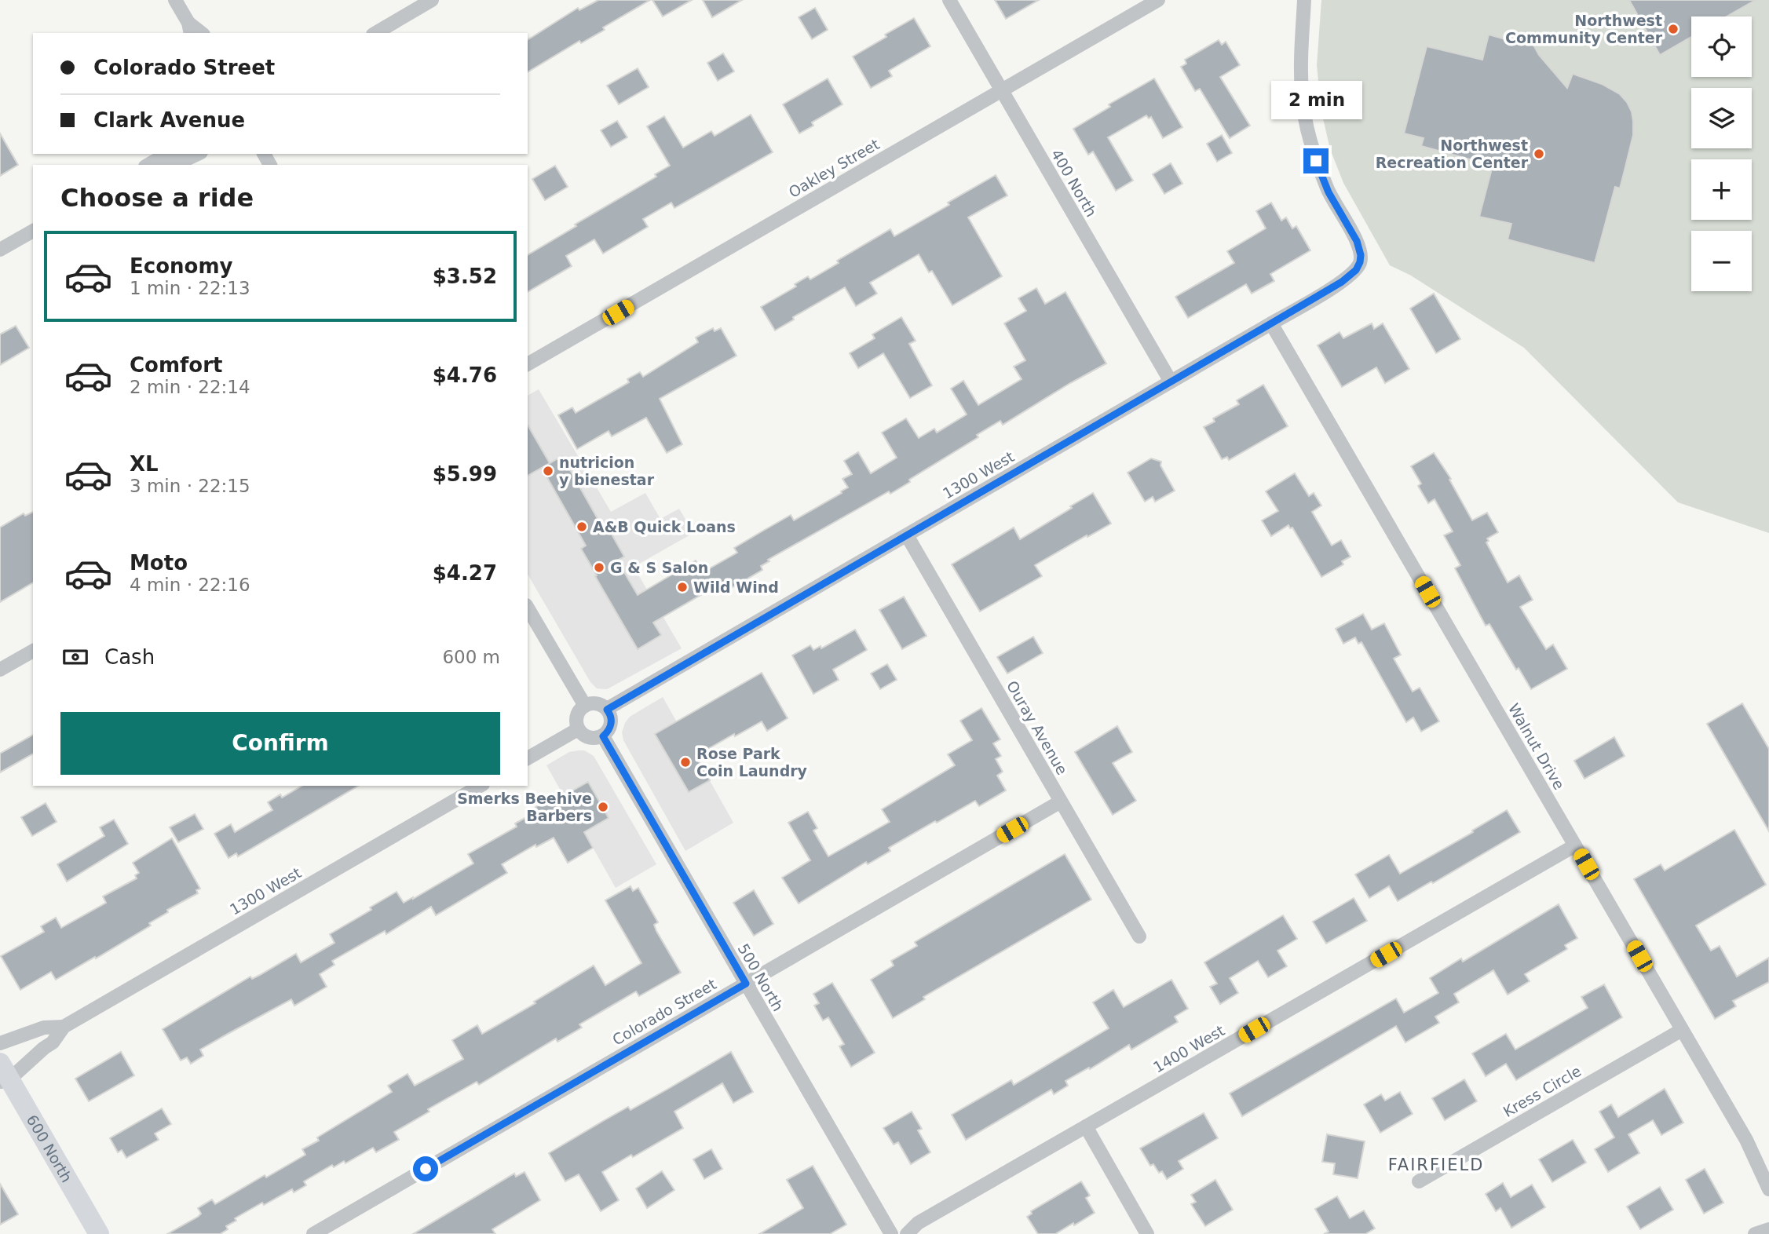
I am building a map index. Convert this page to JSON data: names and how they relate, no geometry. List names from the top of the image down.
{
  "streets": {
    "main road": ["600 North"],
    "street": [
      "Oakley Street",
      "400 North",
      "1300 West",
      "Ouray Avenue",
      "Walnut Drive",
      "500 North",
      "Colorado Street",
      "1400 West",
      "Kress Circle"
    ]
  },
  "crossings": [
    ["Oakley Street", "400 North"],
    ["400 North", "1300 West"],
    ["1300 West", "Ouray Avenue"],
    ["1300 West", "Walnut Drive"],
    ["1300 West", "500 North"],
    ["1300 West", "600 North"],
    ["Ouray Avenue", "Colorado Street"],
    ["Walnut Drive", "1400 West"],
    ["Walnut Drive", "Kress Circle"],
    ["500 North", "Colorado Street"]
  ],
  "districts": ["FAIRFIELD"],
  "places": [
    "Northwest Community Center",
    "Northwest Recreation Center",
    "nutricion y bienestar",
    "A&B Quick Loans",
    "G & S Salon",
    "Wild Wind",
    "Rose Park Coin Laundry",
    "Smerks Beehive Barbers"
  ],
  "page": {
    "map_buttons": ["+", "−"],
    "banner": ["Colorado Street", "Clark Avenue"],
    "bubble": "2 min",
    "heading": "Choose a ride",
    "list": [
      {
        "name": "Economy",
        "note": "1 min · 22:13",
        "value": "$3.52"
      },
      {
        "name": "Comfort",
        "note": "2 min · 22:14",
        "value": "$4.76"
      },
      {
        "name": "XL",
        "note": "3 min · 22:15",
        "value": "$5.99"
      },
      {
        "name": "Moto",
        "note": "4 min · 22:16",
        "value": "$4.27"
      }
    ],
    "pay": ["Cash", "600 m"],
    "buttons": "Confirm"
  }
}
